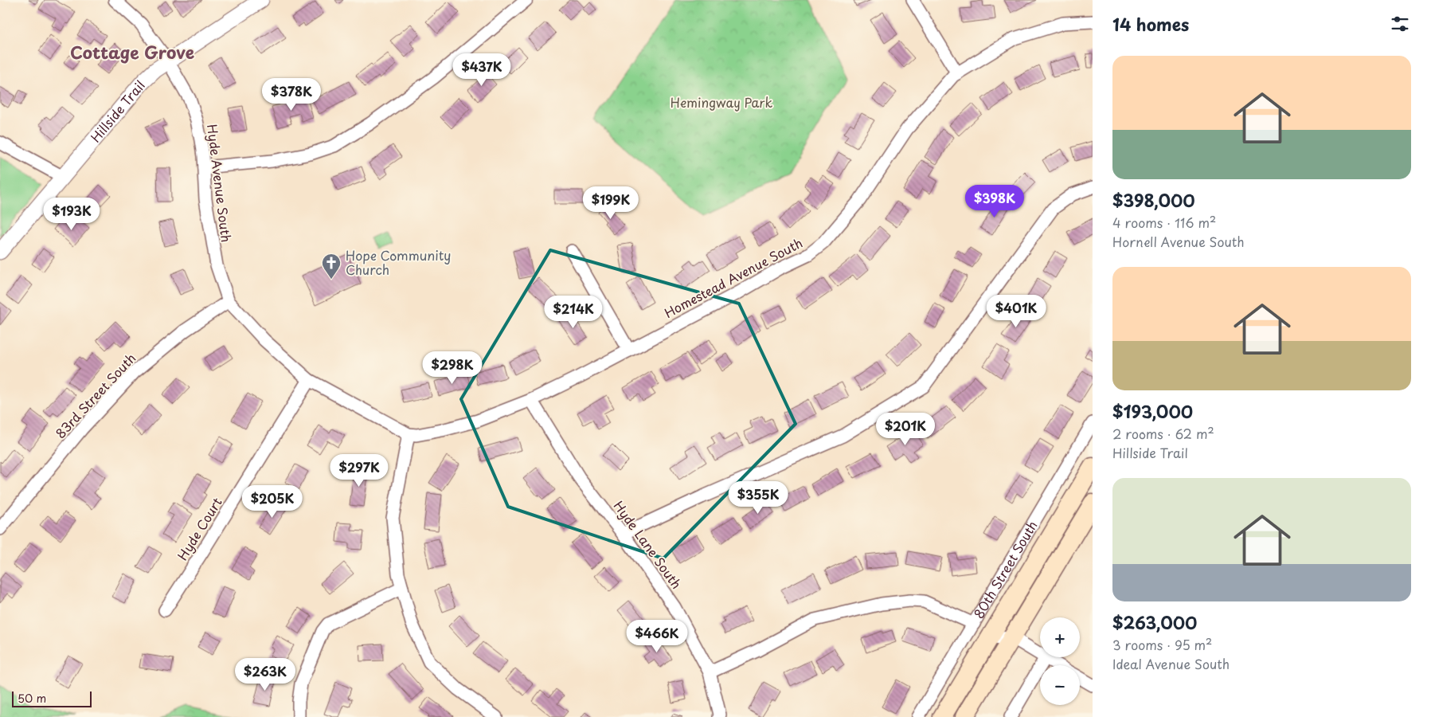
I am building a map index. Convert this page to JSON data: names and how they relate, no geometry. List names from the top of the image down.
{
  "streets": {
    "main road": ["80th Street South"],
    "street": [
      "Hillside Trail",
      "Hyde Avenue South",
      "Homestead Avenue South",
      "83rd Street South",
      "Hyde Court",
      "Hyde Lane South"
    ]
  },
  "crossings": [
    ["Hillside Trail", "Hyde Avenue South"],
    ["Hyde Avenue South", "Homestead Avenue South"],
    ["Hyde Avenue South", "83rd Street South"],
    ["Hyde Avenue South", "Hyde Court"],
    ["Homestead Avenue South", "Hyde Lane South"]
  ],
  "districts": ["Cottage Grove"],
  "parks": ["Hemingway Park"],
  "places": {
    "church": ["Hope Community Church"]
  },
  "scale_bar": "50 m",
  "page": {
    "heading": "14 homes",
    "list": [
      {
        "name": "$398,000",
        "note": "4 rooms · 116 m² · Hornell Avenue South"
      },
      {
        "name": "$193,000",
        "note": "2 rooms · 62 m² · Hillside Trail"
      },
      {
        "name": "$263,000",
        "note": "3 rooms · 95 m² · Ideal Avenue South"
      }
    ],
    "price": [
      "$437K",
      "$378K",
      "$398K",
      "$199K",
      "$193K",
      "$401K",
      "$214K",
      "$298K",
      "$201K",
      "$297K",
      "$355K",
      "$205K",
      "$466K",
      "$263K"
    ],
    "map_buttons": ["+", "−"],
    "scale": "50 m"
  }
}
